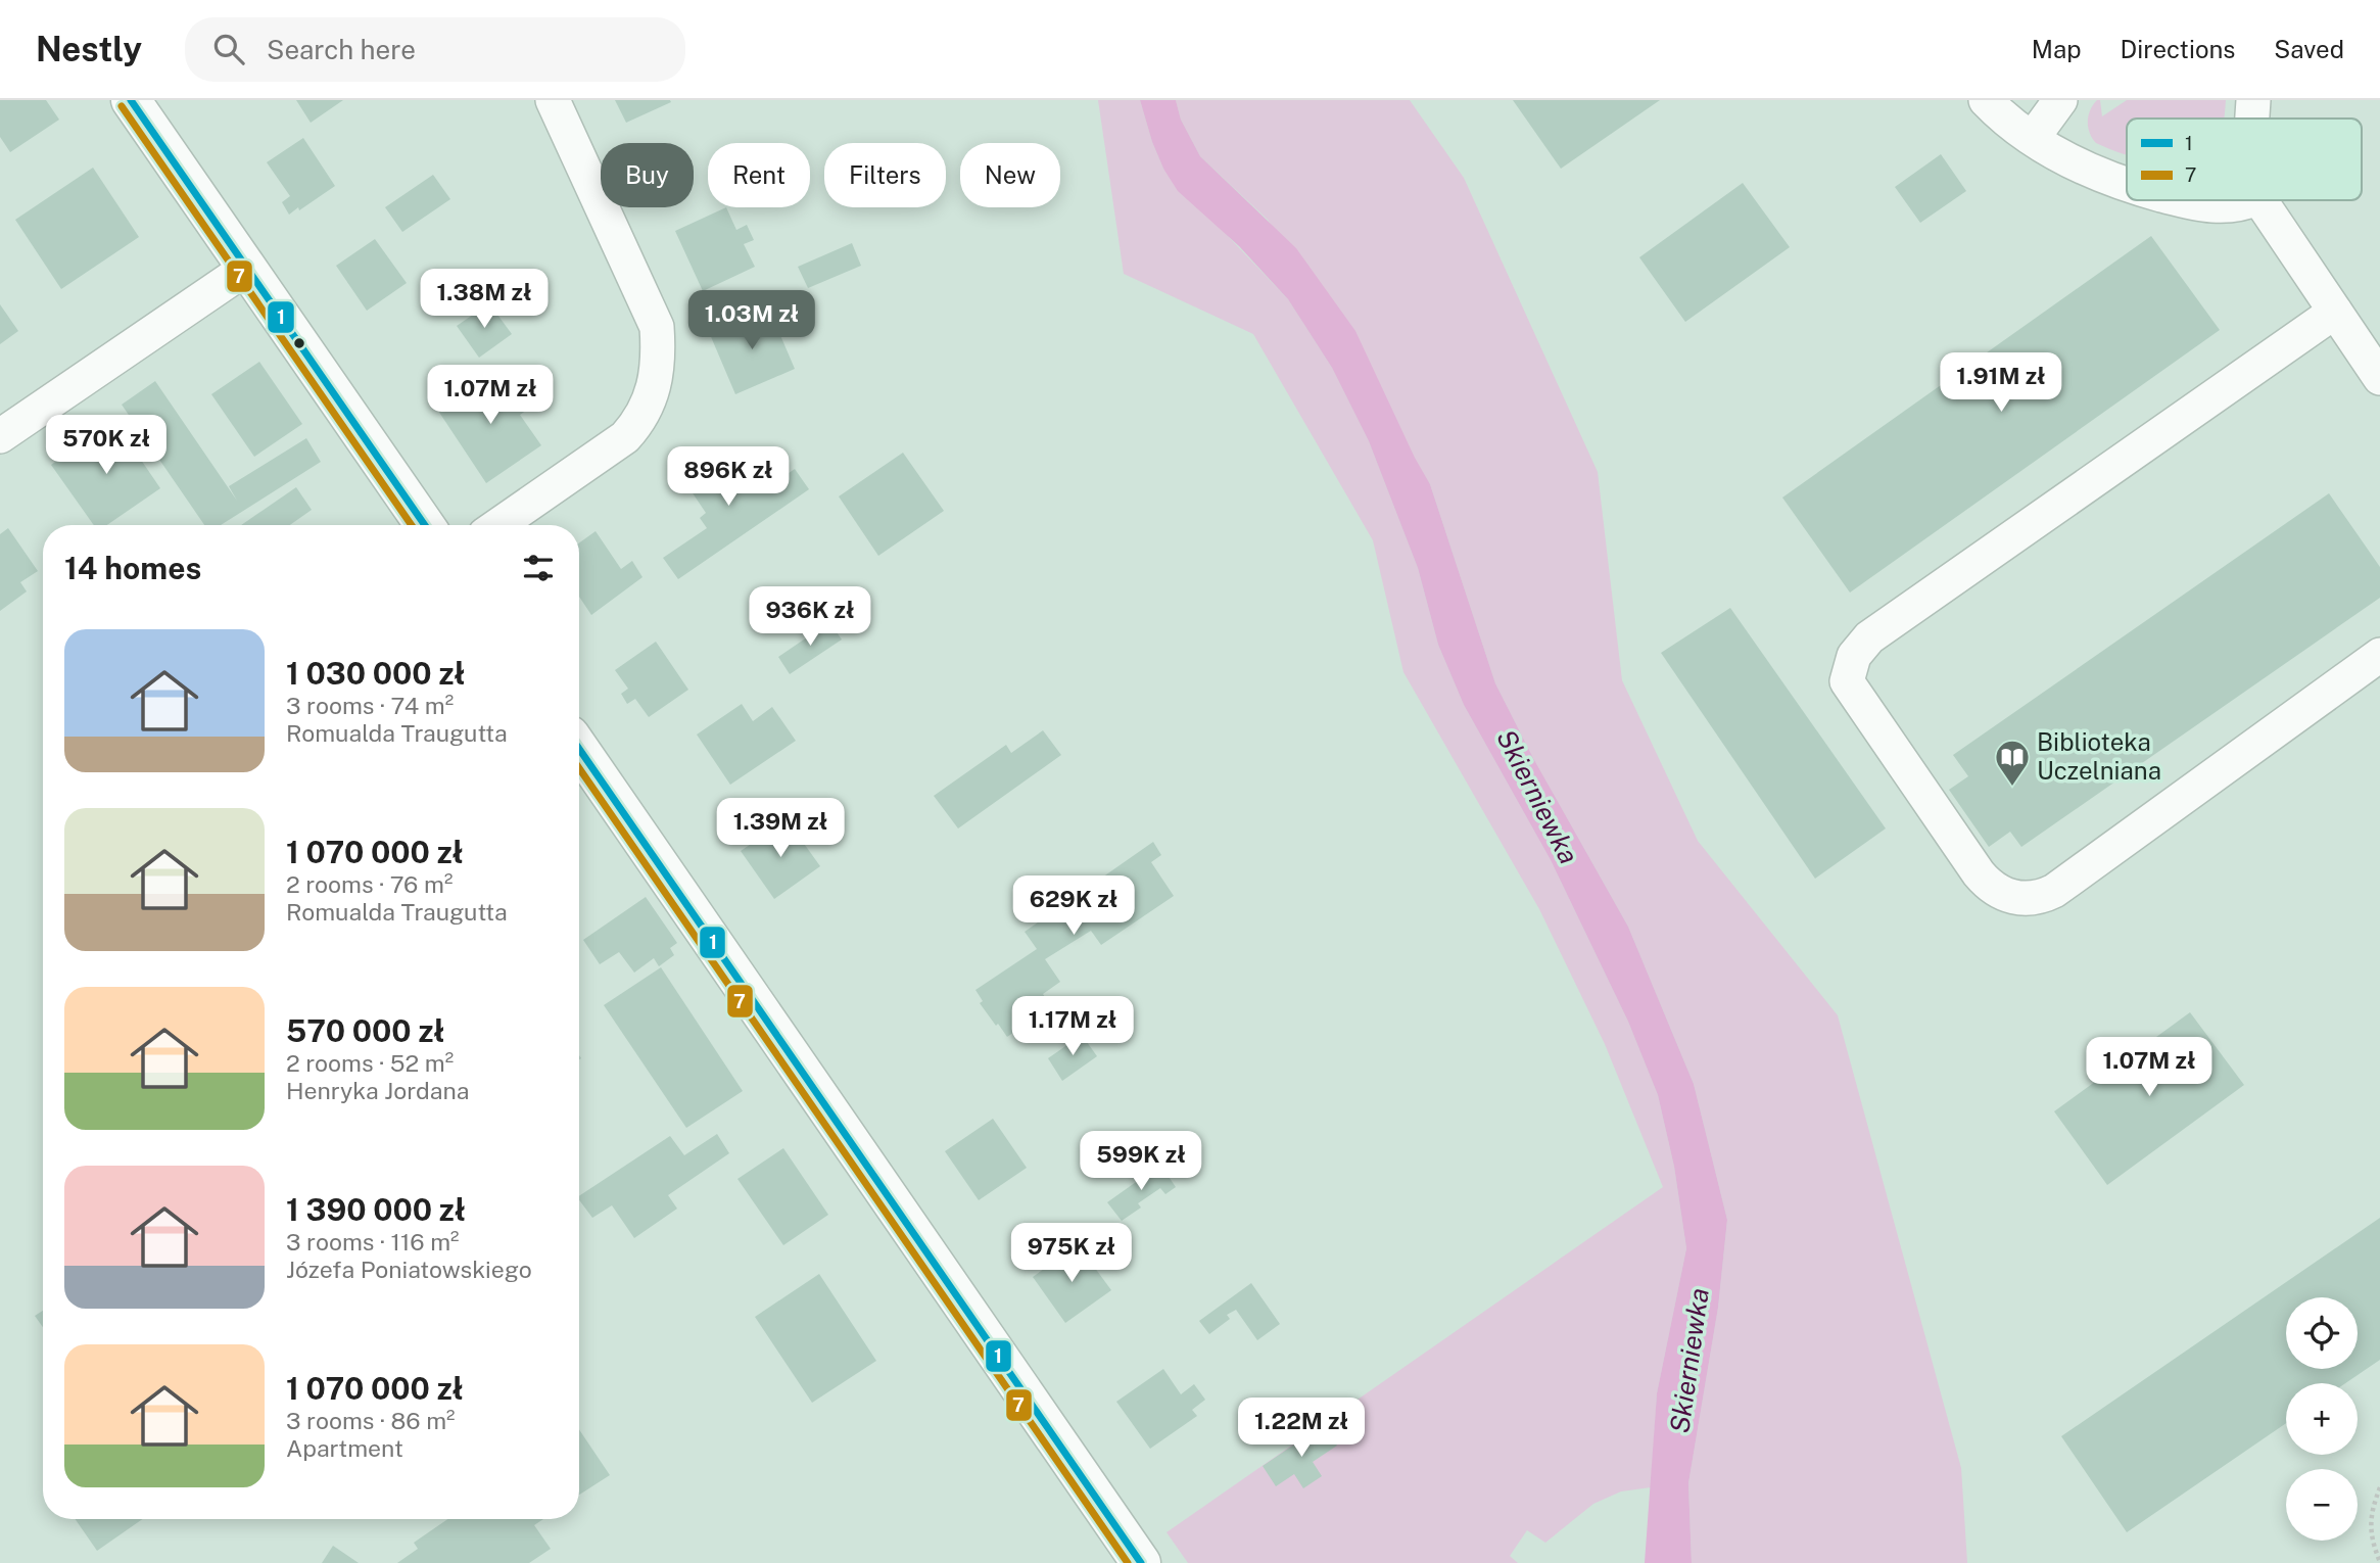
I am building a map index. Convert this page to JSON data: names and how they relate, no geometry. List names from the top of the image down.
{
  "water": ["Skierniewka"],
  "places": {
    "library": ["Biblioteka Uczelniana"]
  },
  "lines": ["transit line 1", "transit line 7"],
  "legend": ["1", "7"],
  "page": {
    "header": "Nestly",
    "search": "Search here",
    "nav": ["Map", "Directions", "Saved"],
    "chip": [
      "Buy",
      "Rent",
      "Filters",
      "New"
    ],
    "price": [
      "1.38M zł",
      "1.03M zł",
      "1.91M zł",
      "1.07M zł",
      "570K zł",
      "896K zł",
      "936K zł",
      "1.39M zł",
      "629K zł",
      "1.17M zł",
      "1.07M zł",
      "599K zł",
      "975K zł",
      "1.22M zł"
    ],
    "heading": "14 homes",
    "list": [
      {
        "name": "1 030 000 zł",
        "note": "3 rooms · 74 m² · Romualda Traugutta"
      },
      {
        "name": "1 070 000 zł",
        "note": "2 rooms · 76 m² · Romualda Traugutta"
      },
      {
        "name": "570 000 zł",
        "note": "2 rooms · 52 m² · Henryka Jordana"
      },
      {
        "name": "1 390 000 zł",
        "note": "3 rooms · 116 m² · Józefa Poniatowskiego"
      },
      {
        "name": "1 070 000 zł",
        "note": "3 rooms · 86 m² · Apartment"
      }
    ],
    "map_buttons": ["+", "−"]
  }
}
